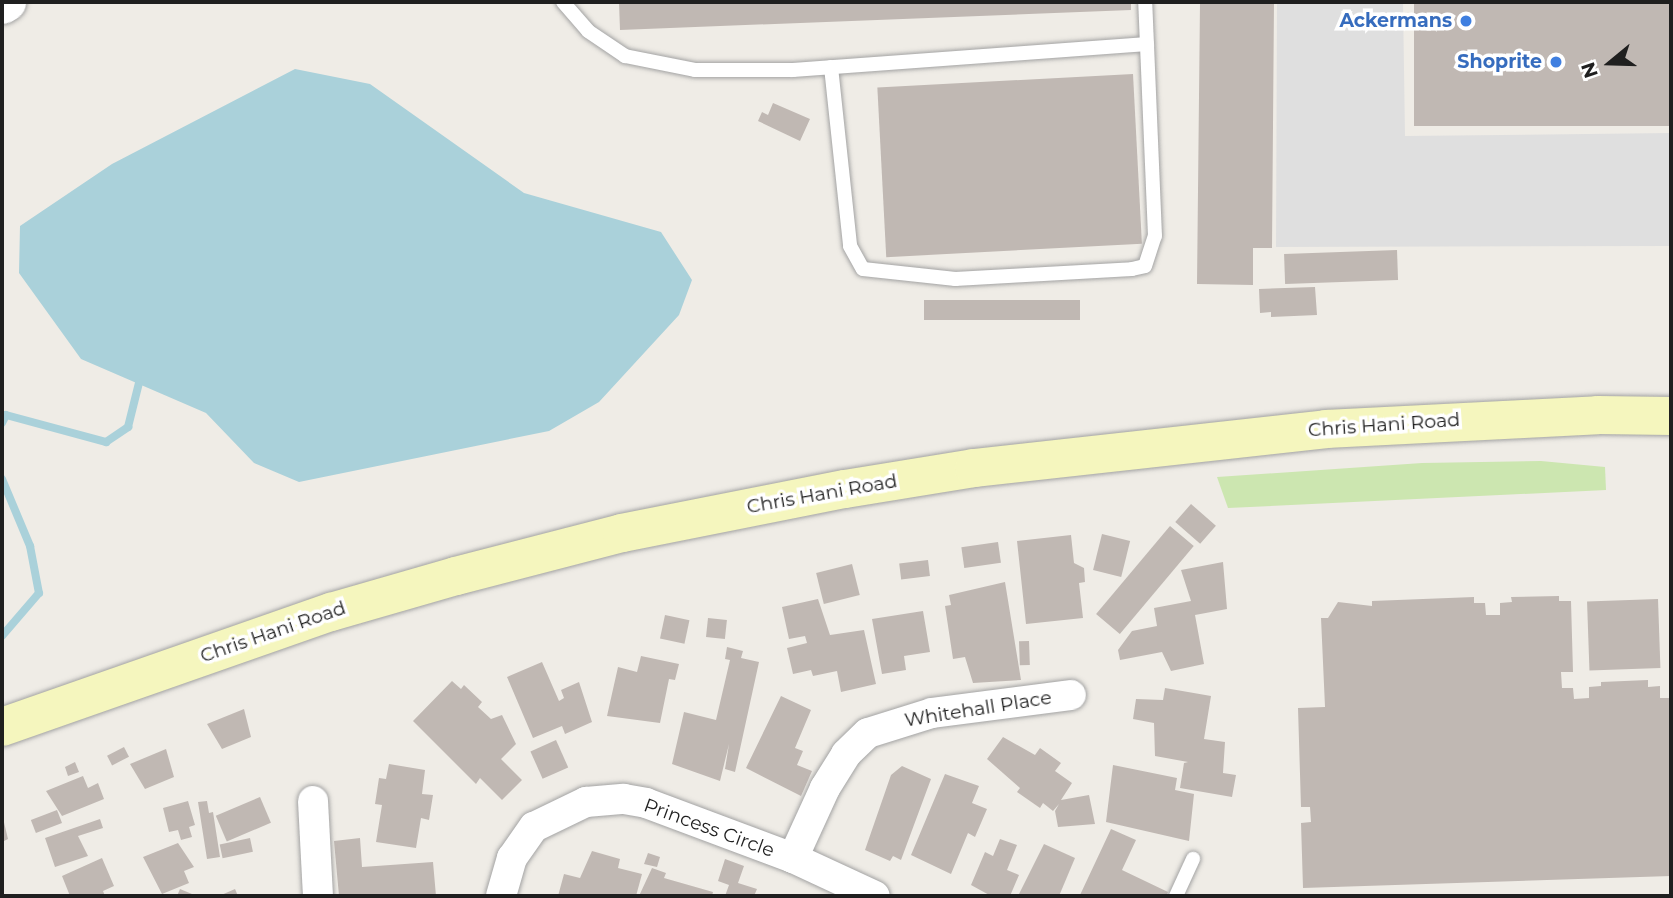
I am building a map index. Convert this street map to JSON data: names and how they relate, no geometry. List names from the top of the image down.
{
  "streets": {
    "main road": ["Chris Hani Road"],
    "street": ["Whitehall Place", "Princess Circle"]
  },
  "crossings": [
    ["Whitehall Place", "Princess Circle"]
  ],
  "places": ["Ackermans", "Shoprite"],
  "north": "left"
}
